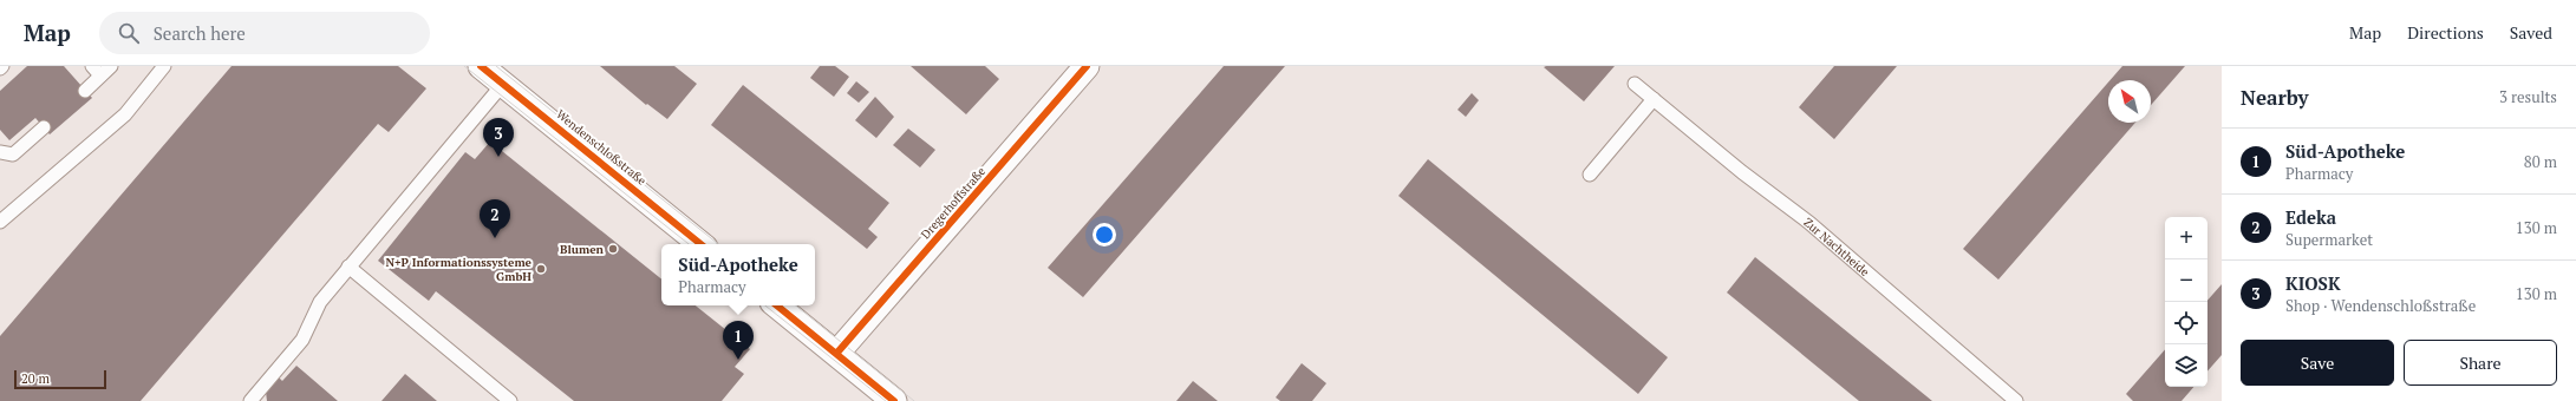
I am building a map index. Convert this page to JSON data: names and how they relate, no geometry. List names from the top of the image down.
{
  "streets": {
    "street": ["Wendenschloßstraße", "Dregerhoffstraße"],
    "lane": ["Zur Nachtheide"]
  },
  "places": ["Blumen", "N+P Informationssysteme GmbH"],
  "scale_bar": "20 m",
  "north": "top left",
  "page": {
    "header": "Map",
    "search": "Search here",
    "nav": ["Map", "Directions", "Saved"],
    "heading": ["Nearby", "3 results"],
    "pins": ["3", "2", "1"],
    "list": [
      {
        "mark": "1",
        "name": "Süd-Apotheke",
        "note": "Pharmacy",
        "value": "80 m"
      },
      {
        "mark": "2",
        "name": "Edeka",
        "note": "Supermarket",
        "value": "130 m"
      },
      {
        "mark": "3",
        "name": "KIOSK",
        "note": "Shop · Wendenschloßstraße",
        "value": "130 m"
      }
    ],
    "map_buttons": ["+", "−"],
    "popup": ["Süd-Apotheke", "Pharmacy"],
    "buttons": ["Save", "Share"],
    "scale": "20 m"
  }
}
